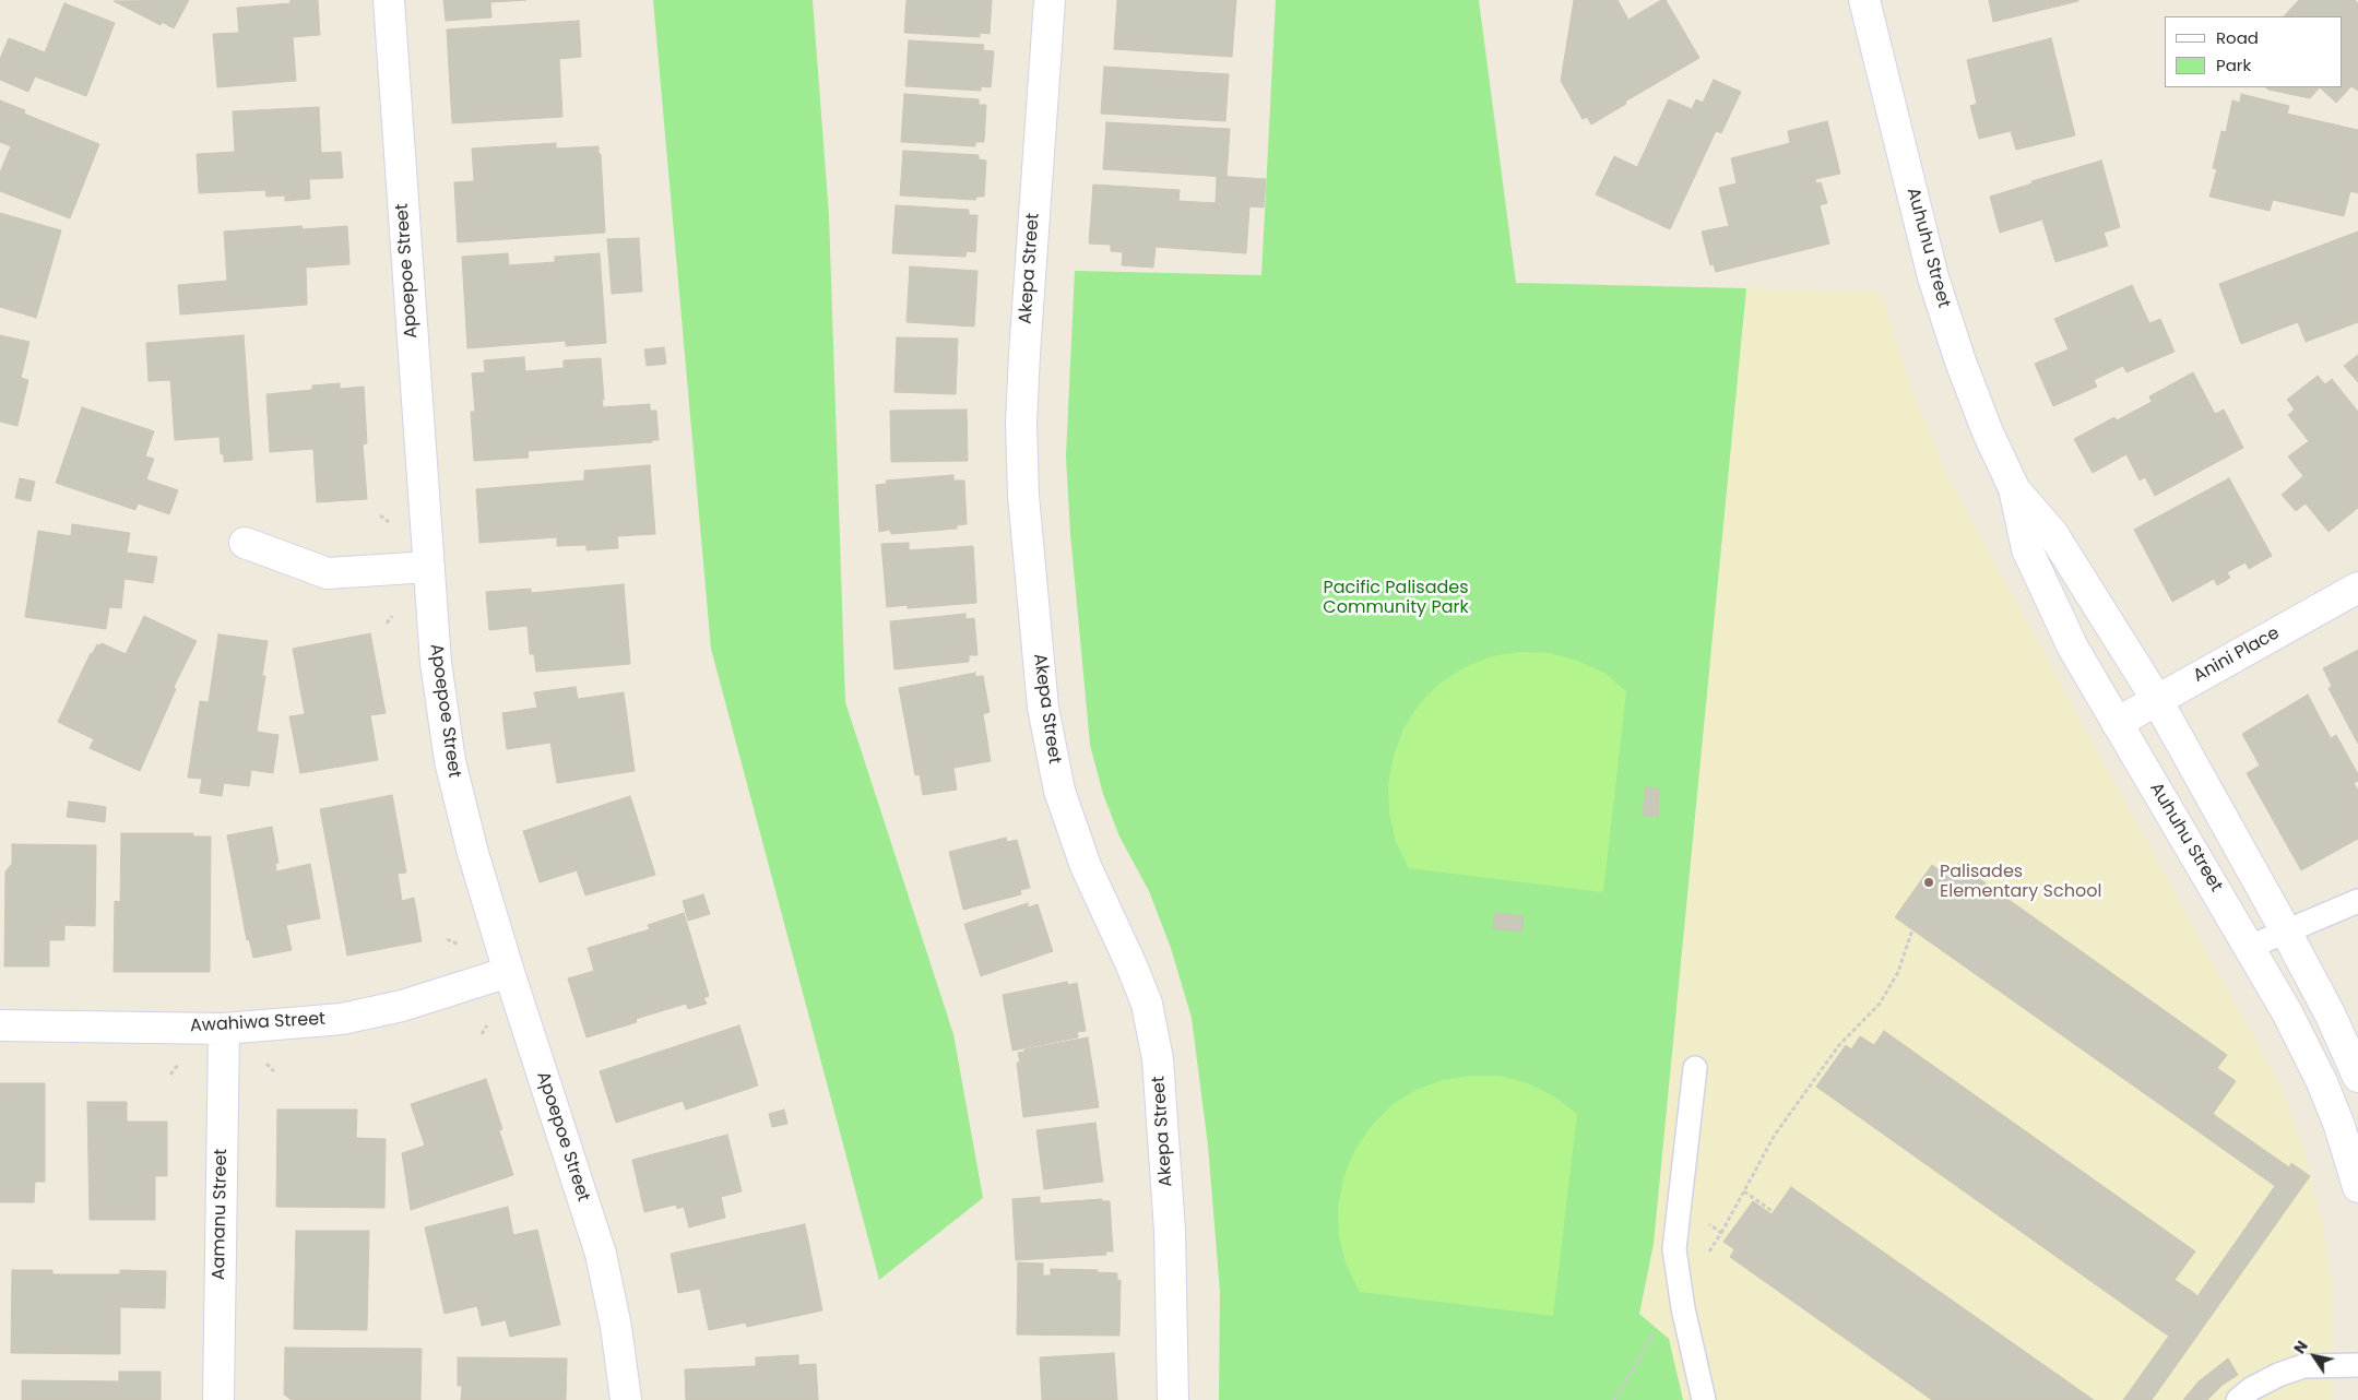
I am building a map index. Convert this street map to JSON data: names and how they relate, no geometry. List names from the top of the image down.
{
  "streets": {
    "street": [
      "Auhuhu Street",
      "Akepa Street",
      "Apoepoe Street",
      "Anini Place",
      "Awahiwa Street",
      "Aamanu Street"
    ]
  },
  "crossings": [
    ["Auhuhu Street", "Anini Place"],
    ["Apoepoe Street", "Awahiwa Street"],
    ["Awahiwa Street", "Aamanu Street"]
  ],
  "parks": ["Pacific Palisades Community Park"],
  "places": ["Palisades Elementary School"],
  "legend": ["Road", "Park"],
  "north": "top left"
}
